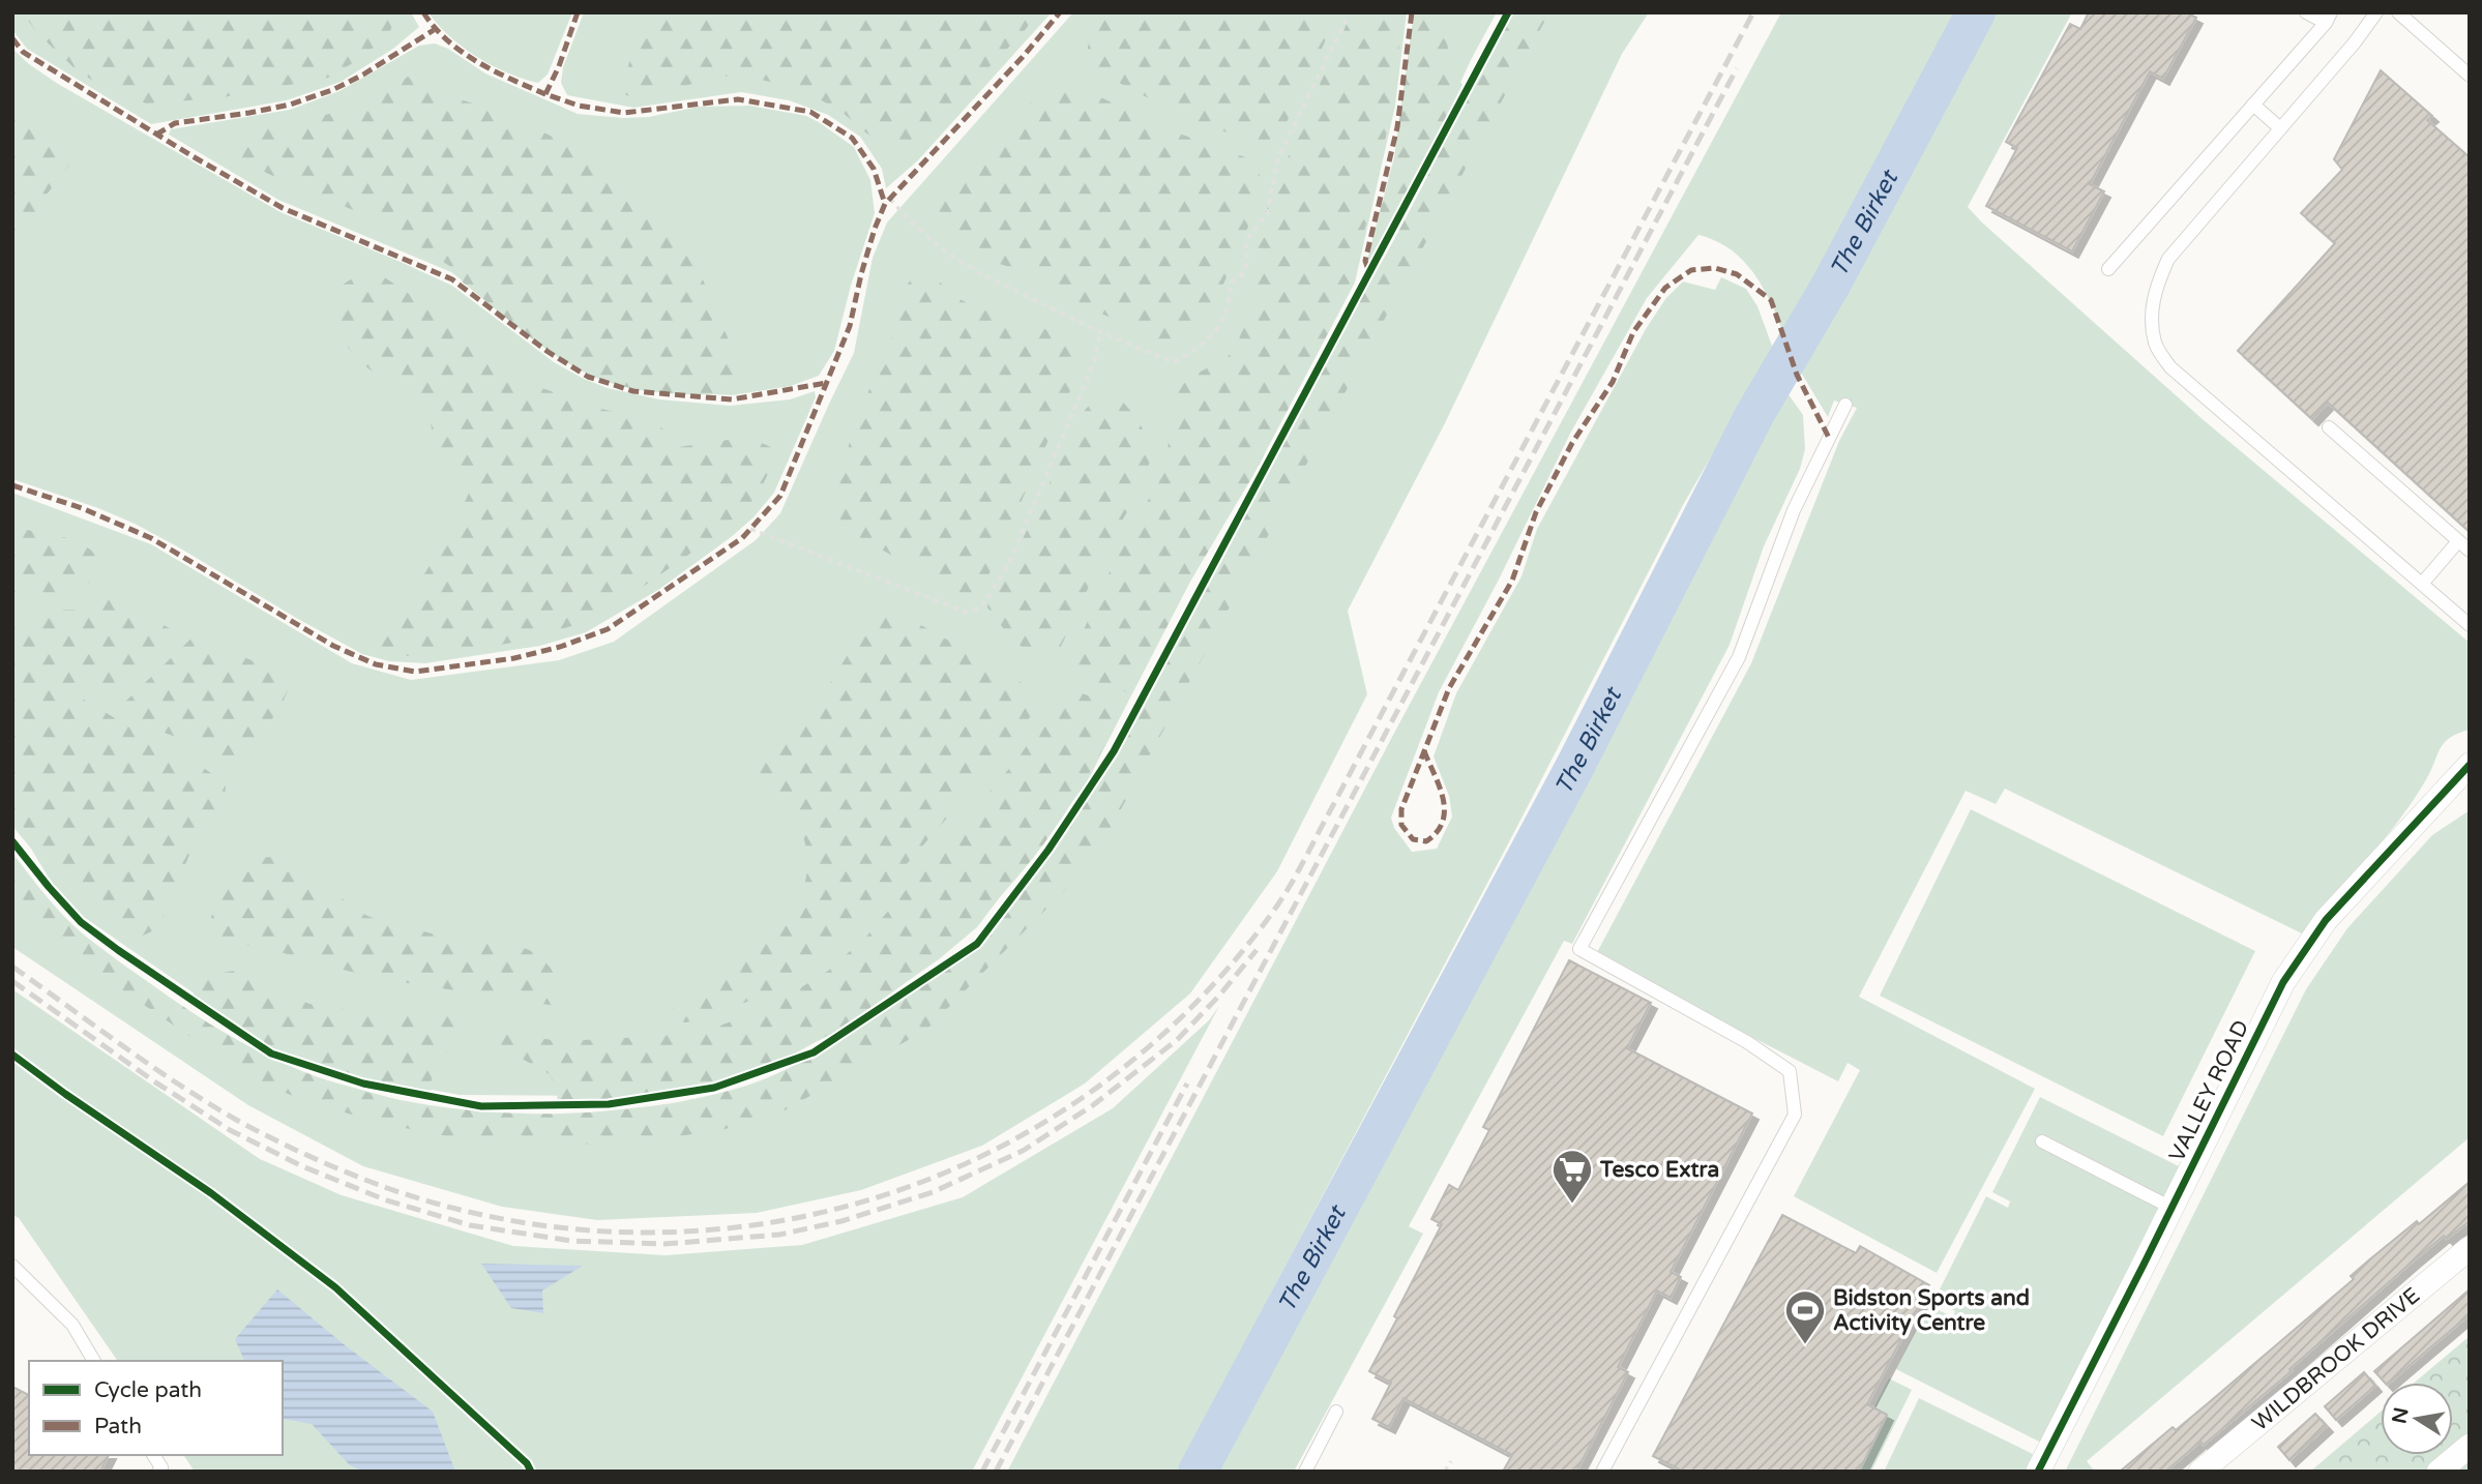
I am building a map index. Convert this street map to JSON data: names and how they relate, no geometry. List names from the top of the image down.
{
  "streets": {
    "street": ["VALLEY ROAD", "WILDBROOK DRIVE"]
  },
  "water": ["The Birket"],
  "places": {
    "supermarket": ["Tesco Extra"],
    "sports": ["Bidston Sports and Activity Centre"]
  },
  "legend": ["Cycle path", "Path"],
  "north": "left"
}
